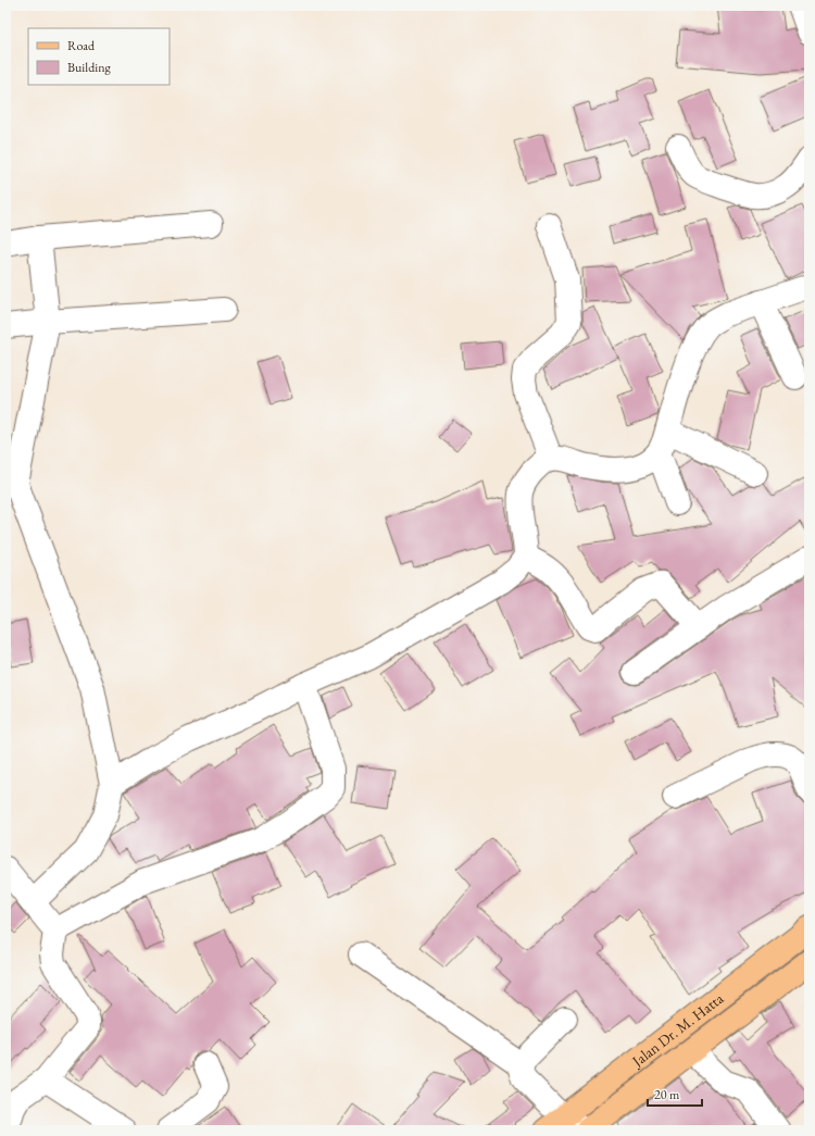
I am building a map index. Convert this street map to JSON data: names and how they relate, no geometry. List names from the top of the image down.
{
  "streets": {
    "main road": ["Jalan Dr. M. Hatta"]
  },
  "legend": ["Road", "Building"],
  "scale_bar": "20 m"
}
